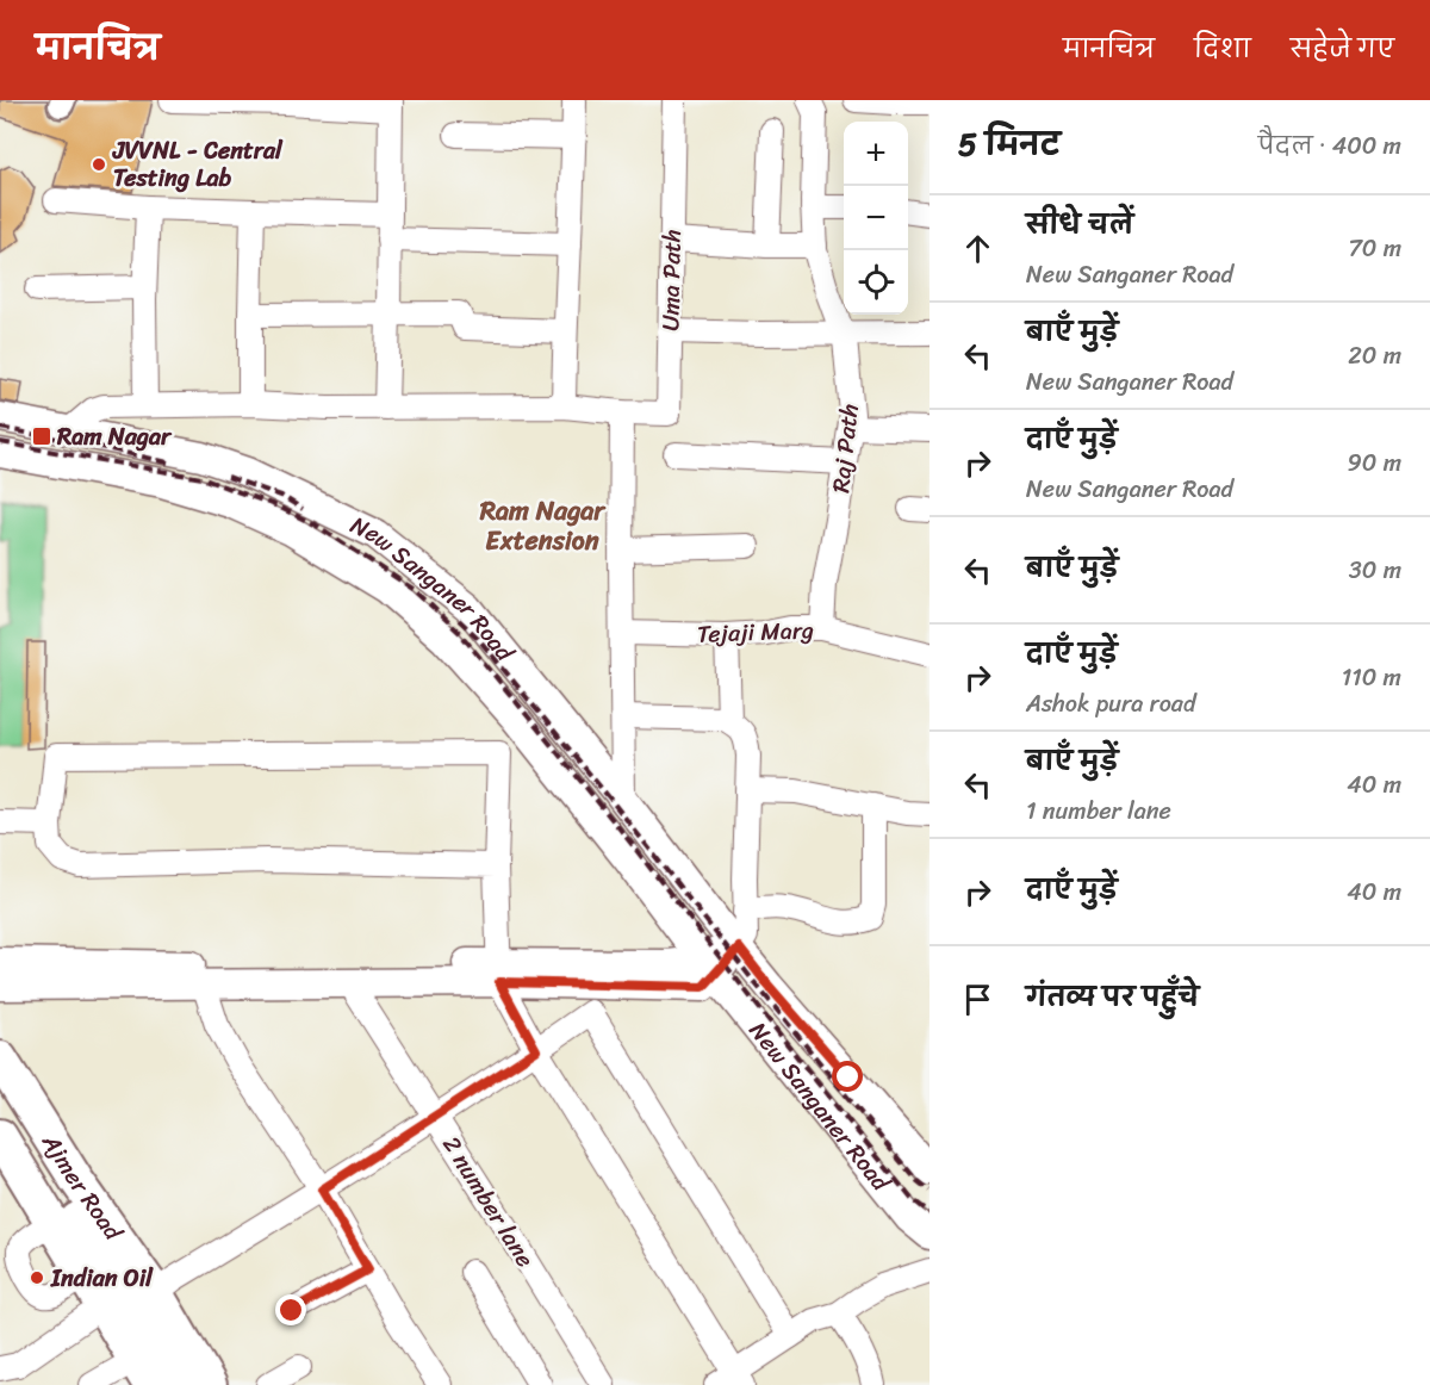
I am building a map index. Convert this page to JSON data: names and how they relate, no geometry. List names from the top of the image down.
{
  "streets": {
    "highway": ["Ajmer Road"],
    "main road": ["New Sanganer Road"],
    "street": [
      "Uma Path",
      "Raj Path",
      "Tejaji Marg",
      "2 number lane"
    ]
  },
  "crossings": [
    ["Raj Path", "Tejaji Marg"]
  ],
  "districts": ["Ram Nagar Extension"],
  "places": {
    "other": ["JVVNL - Central Testing Lab", "Indian Oil"],
    "transit": ["Ram Nagar"]
  },
  "page": {
    "header": "मानचित्र",
    "nav": ["मानचित्र", "दिशा", "सहेजे गए"],
    "heading": ["5 मिनट", "पैदल · 400 m"],
    "map_buttons": ["+", "−"],
    "list": [
      ["सीधे चलें", "New Sanganer Road", "70 m"],
      ["बाएँ मुड़ें", "New Sanganer Road", "20 m"],
      ["दाएँ मुड़ें", "New Sanganer Road", "90 m"],
      ["बाएँ मुड़ें", "30 m"],
      ["दाएँ मुड़ें", "Ashok pura road", "110 m"],
      ["बाएँ मुड़ें", "1 number lane", "40 m"],
      ["दाएँ मुड़ें", "40 m"],
      "गंतव्य पर पहुँचे"
    ]
  }
}
